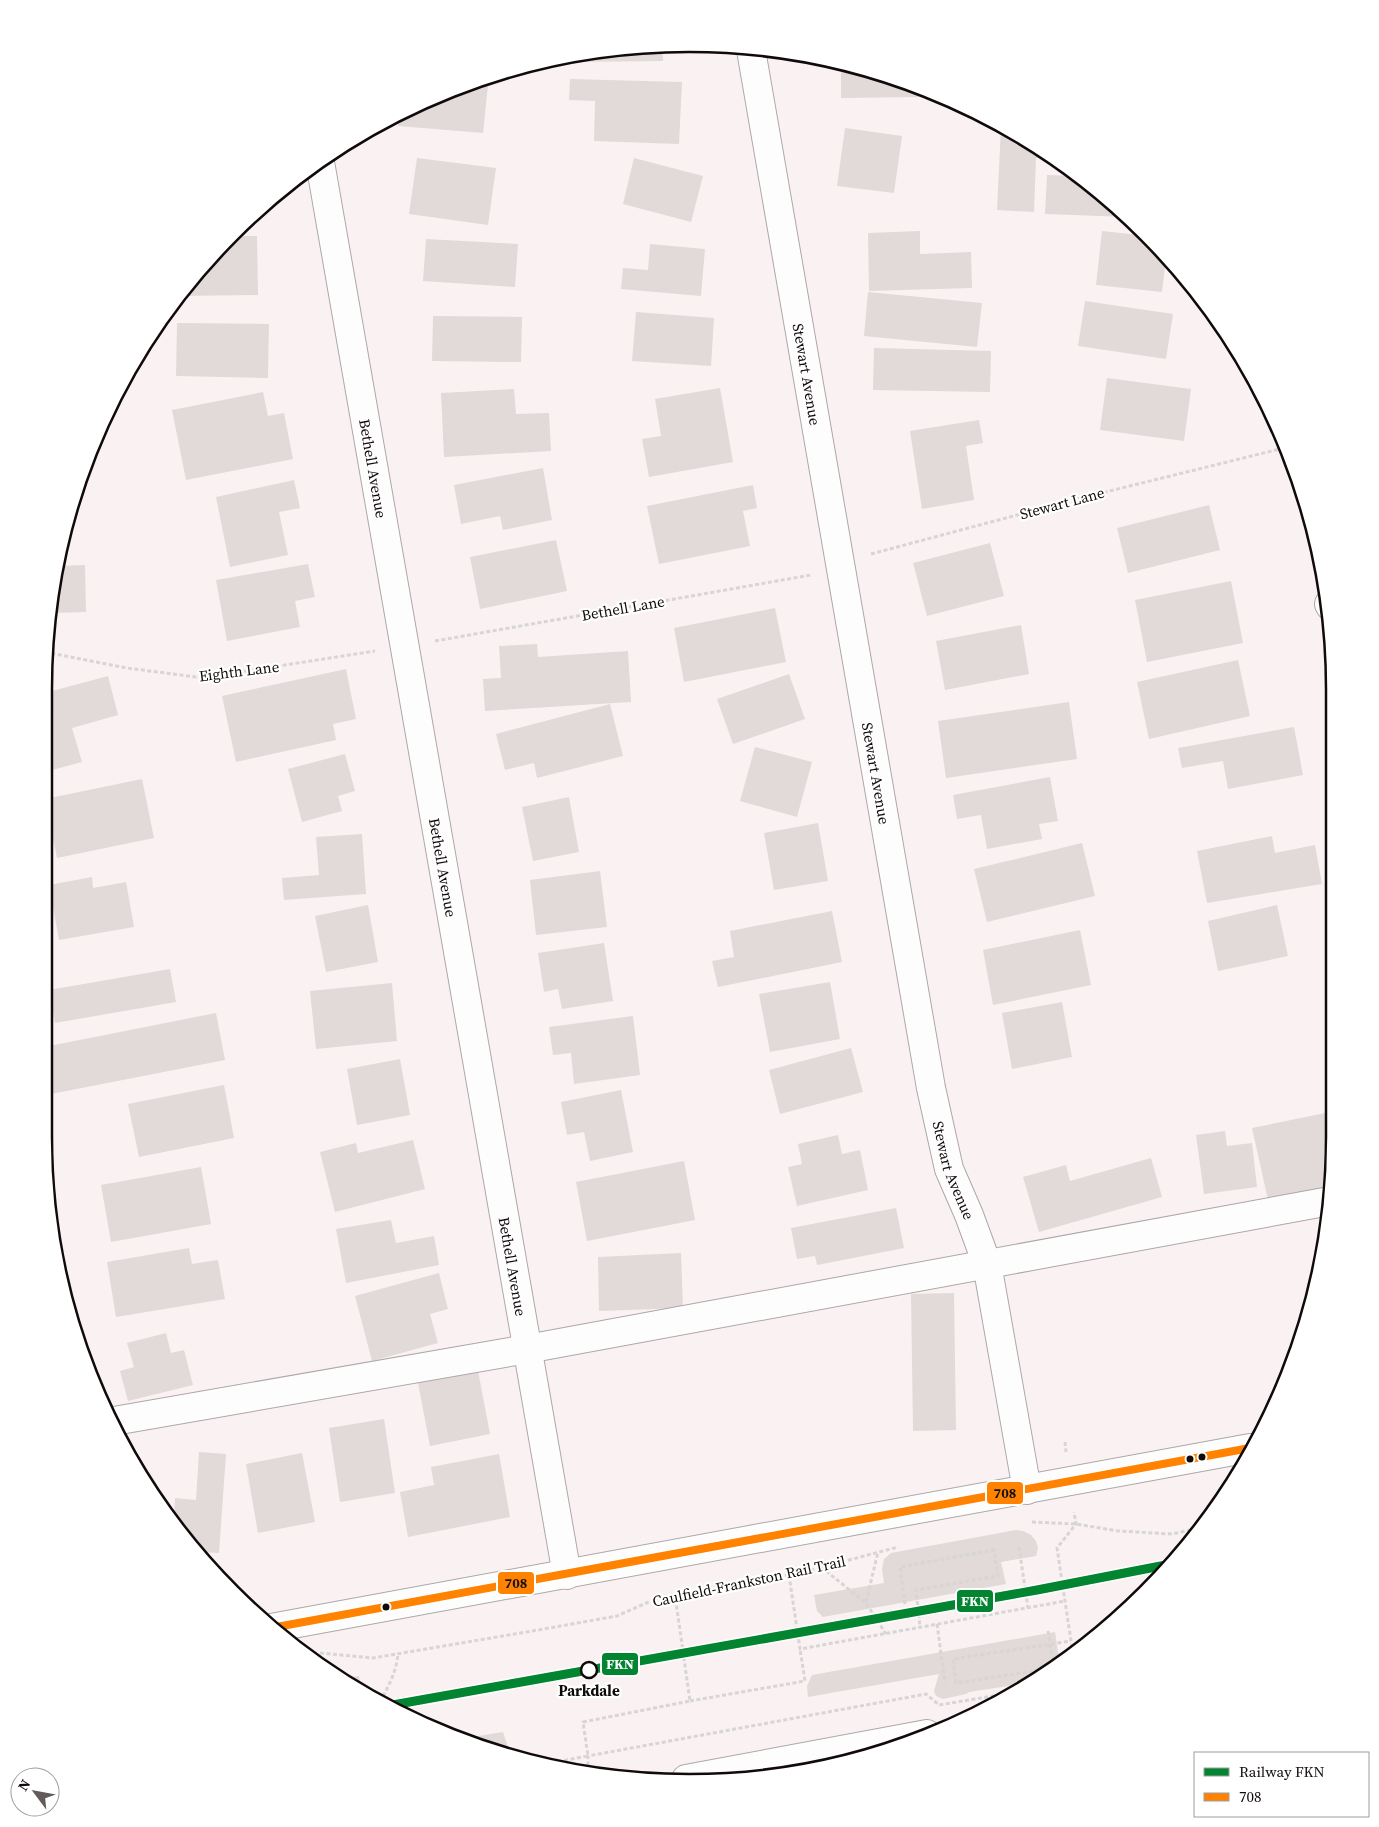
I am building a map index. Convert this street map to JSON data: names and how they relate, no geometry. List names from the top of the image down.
{
  "streets": {
    "street": ["Stewart Avenue", "Bethell Avenue"],
    "path": [
      "Stewart Lane",
      "Bethell Lane",
      "Eighth Lane",
      "Caulfield-Frankston Rail Trail"
    ]
  },
  "crossings": [
    ["Stewart Avenue", "Stewart Lane"],
    ["Stewart Avenue", "Bethell Lane"],
    ["Bethell Avenue", "Bethell Lane"],
    ["Bethell Avenue", "Eighth Lane"],
    ["Stewart Lane", "Bethell Lane"],
    ["Bethell Lane", "Eighth Lane"]
  ],
  "places": ["Parkdale"],
  "lines": ["transit line 708", "rail line FKN"],
  "legend": ["Railway FKN", "708"],
  "north": "top left"
}
